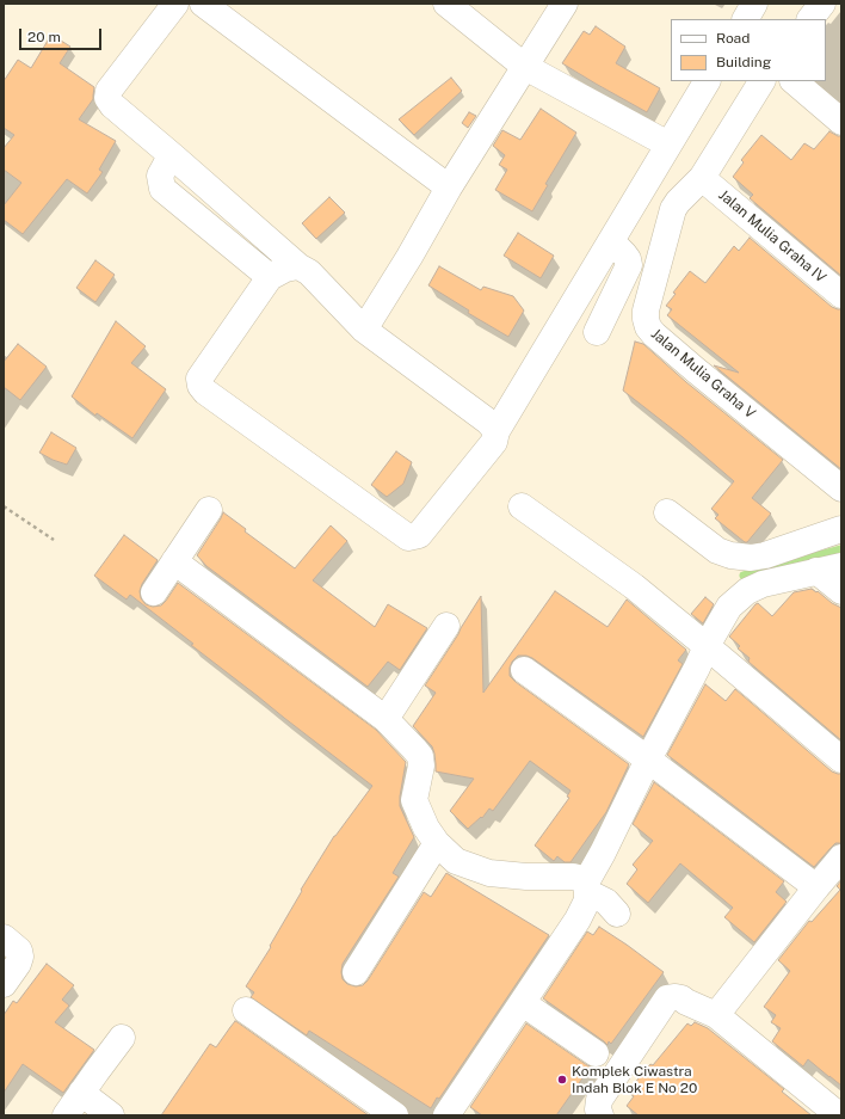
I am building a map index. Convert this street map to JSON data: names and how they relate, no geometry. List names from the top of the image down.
{
  "streets": {
    "street": ["Jalan Mulia Graha IV", "Jalan Mulia Graha V"]
  },
  "crossings": [
    ["Jalan Mulia Graha IV", "Jalan Mulia Graha V"]
  ],
  "places": ["Komplek Ciwastra Indah Blok E No 20"],
  "legend": ["Road", "Building"],
  "scale_bar": "20 m"
}
